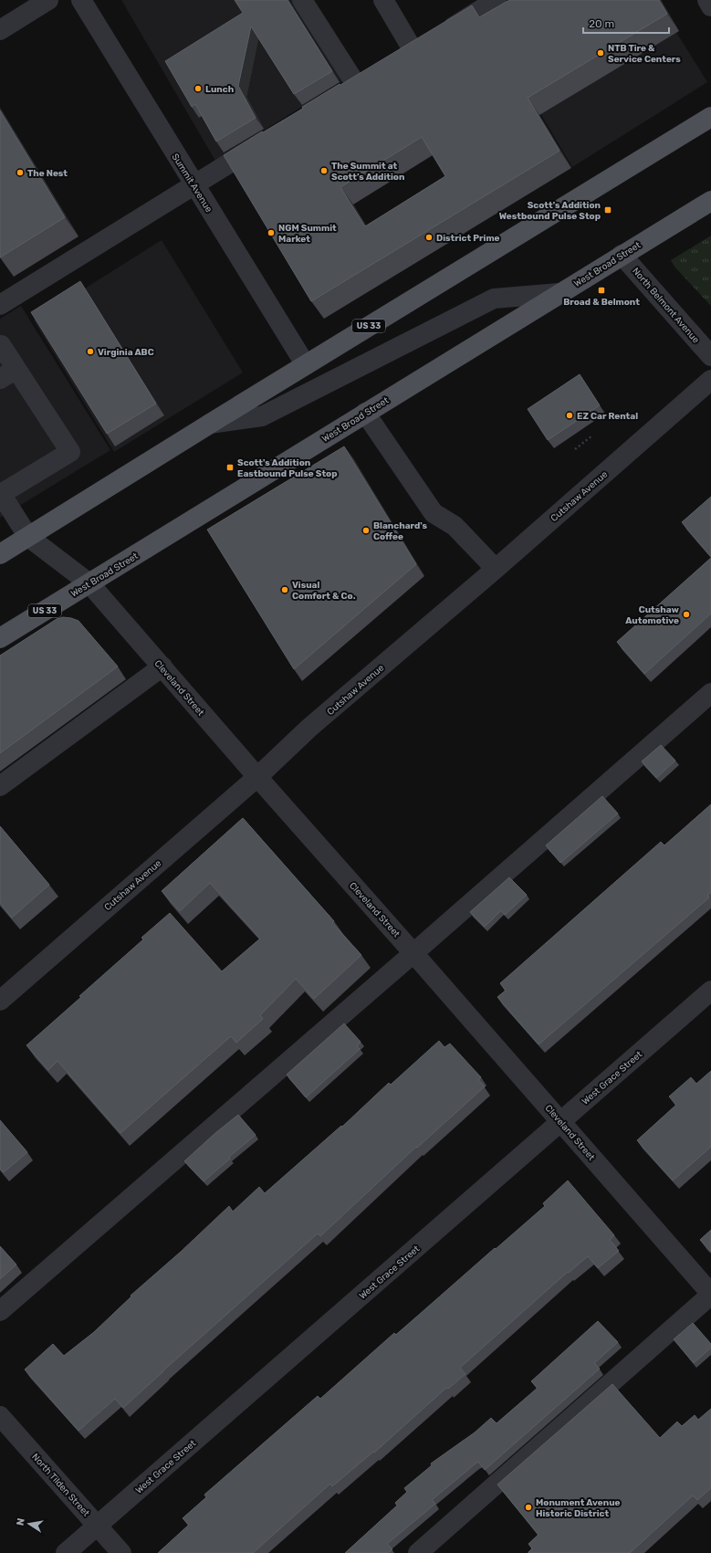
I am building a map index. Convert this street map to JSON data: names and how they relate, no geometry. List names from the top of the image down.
{
  "streets": {
    "main road": ["West Broad Street", "US 33"],
    "street": [
      "Summit Avenue",
      "North Belmont Avenue",
      "Cutshaw Avenue",
      "Cleveland Street",
      "West Grace Street",
      "North Tilden Street"
    ]
  },
  "crossings": [
    ["Summit Avenue", "US 33"],
    ["West Broad Street", "North Belmont Avenue"],
    ["West Broad Street", "Cleveland Street"],
    ["US 33", "Cleveland Street"],
    ["Cutshaw Avenue", "Cleveland Street"],
    ["Cleveland Street", "West Grace Street"],
    ["West Grace Street", "North Tilden Street"]
  ],
  "places": {
    "other": [
      "NTB Tire & Service Centers",
      "Lunch",
      "The Summit at Scott’s Addition",
      "The Nest",
      "NGM Summit Market",
      "District Prime",
      "Virginia ABC",
      "EZ Car Rental",
      "Blanchard's Coffee",
      "Visual Comfort & Co.",
      "Cutshaw Automotive",
      "Monument Avenue Historic District"
    ],
    "transit": ["Scott's Addition Westbound Pulse Stop", "Broad & Belmont", "Scott's Addition Eastbound Pulse Stop"]
  },
  "scale_bar": "20 m",
  "north": "left"
}
